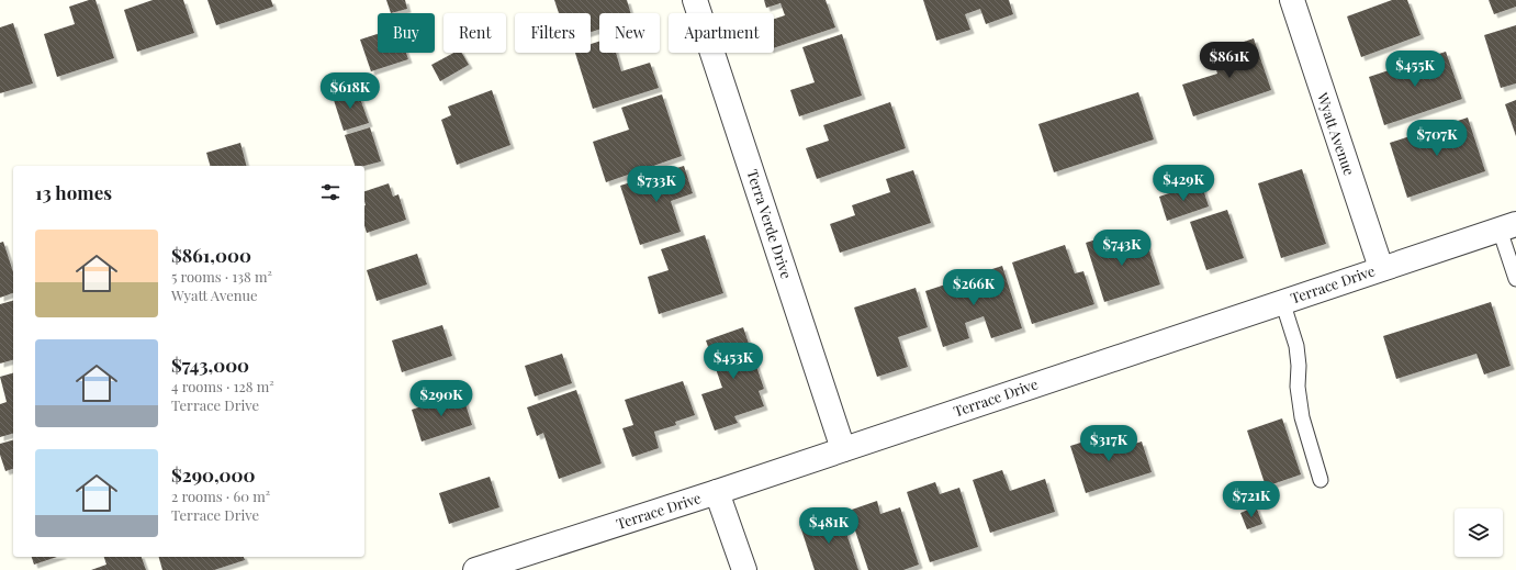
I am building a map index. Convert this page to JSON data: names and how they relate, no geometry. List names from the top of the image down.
{
  "streets": {
    "street": ["Wyatt Avenue", "Terra Verde Drive", "Terrace Drive"]
  },
  "crossings": [
    ["Wyatt Avenue", "Terrace Drive"],
    ["Terra Verde Drive", "Terrace Drive"]
  ],
  "page": {
    "chip": [
      "Buy",
      "Rent",
      "Filters",
      "New",
      "Apartment"
    ],
    "price": [
      "$861K",
      "$455K",
      "$618K",
      "$707K",
      "$429K",
      "$733K",
      "$743K",
      "$266K",
      "$453K",
      "$290K",
      "$317K",
      "$721K",
      "$481K"
    ],
    "heading": "13 homes",
    "list": [
      {
        "name": "$861,000",
        "note": "5 rooms · 138 m² · Wyatt Avenue"
      },
      {
        "name": "$743,000",
        "note": "4 rooms · 128 m² · Terrace Drive"
      },
      {
        "name": "$290,000",
        "note": "2 rooms · 60 m² · Terrace Drive"
      }
    ]
  }
}
